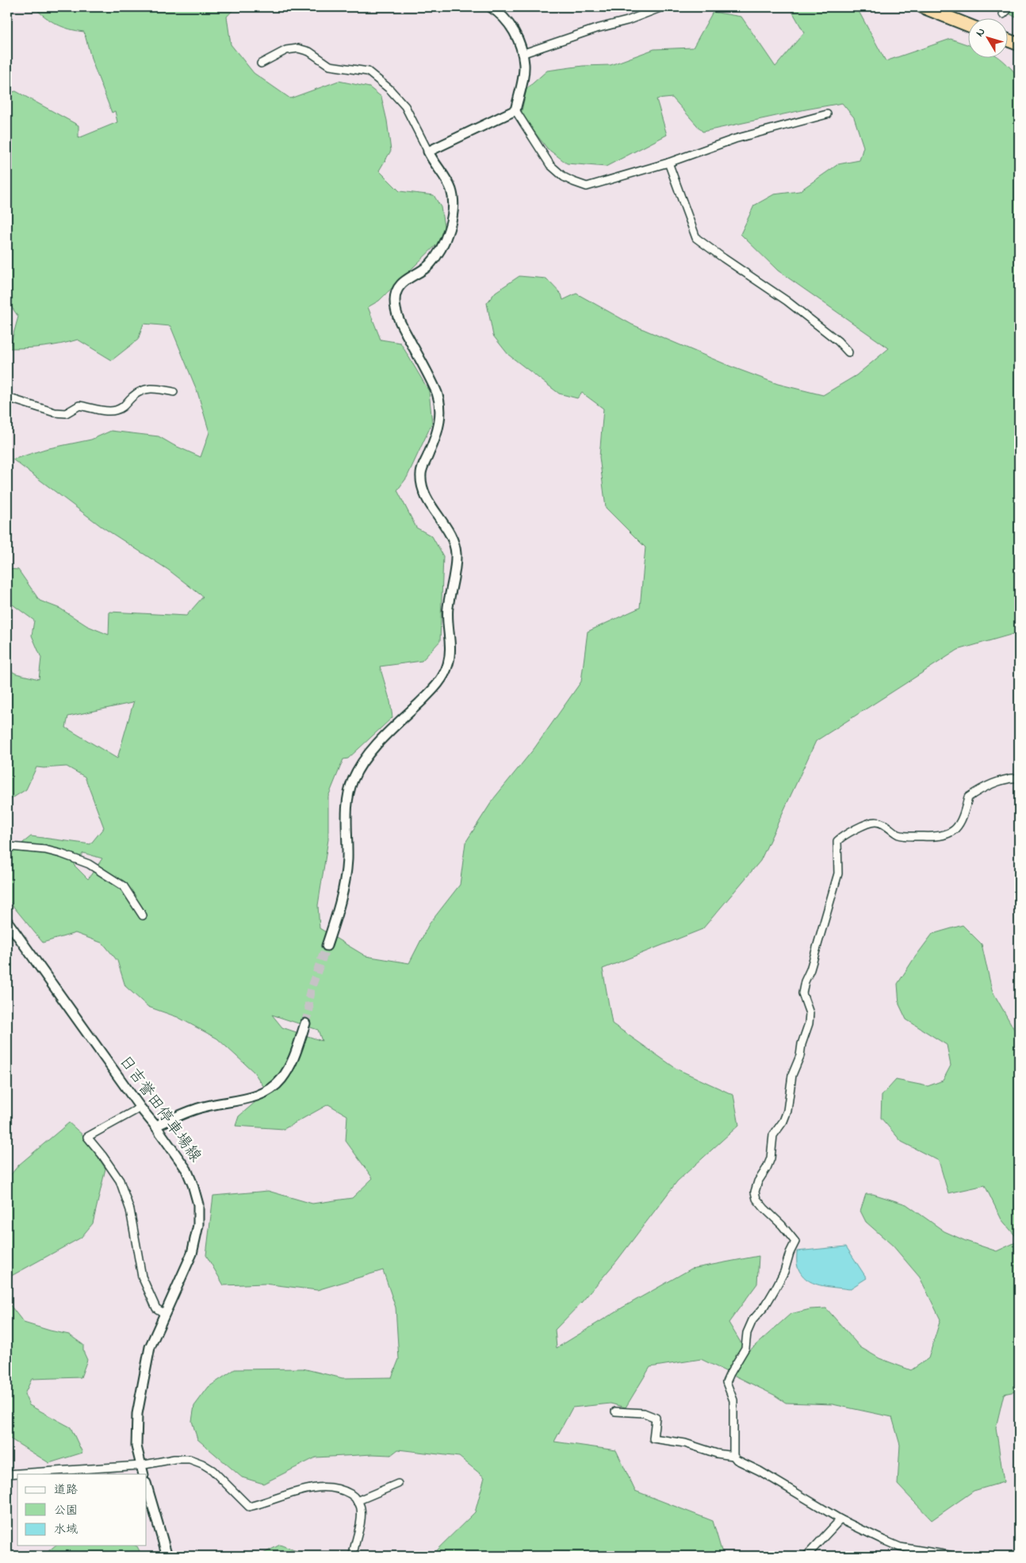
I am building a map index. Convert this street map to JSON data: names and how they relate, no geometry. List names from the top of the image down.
{
  "streets": {
    "street": ["日吉誉田停車場線"]
  },
  "legend": ["道路", "公園", "水域"],
  "north": "top left"
}
